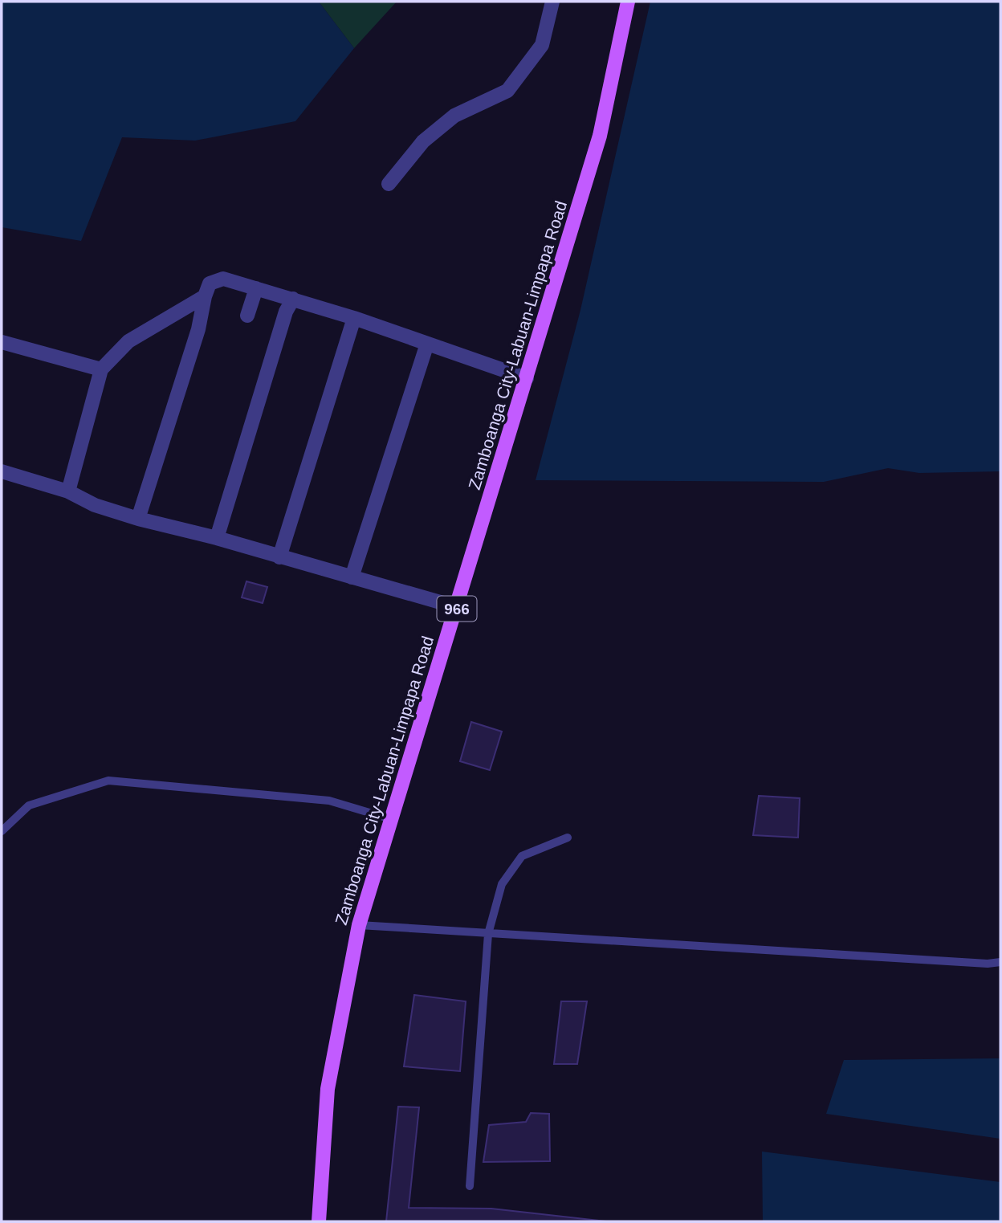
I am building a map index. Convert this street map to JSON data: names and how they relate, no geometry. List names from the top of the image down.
{
  "streets": {
    "main road": ["Zamboanga City-Labuan-Limpapa Road", "966"]
  }
}
